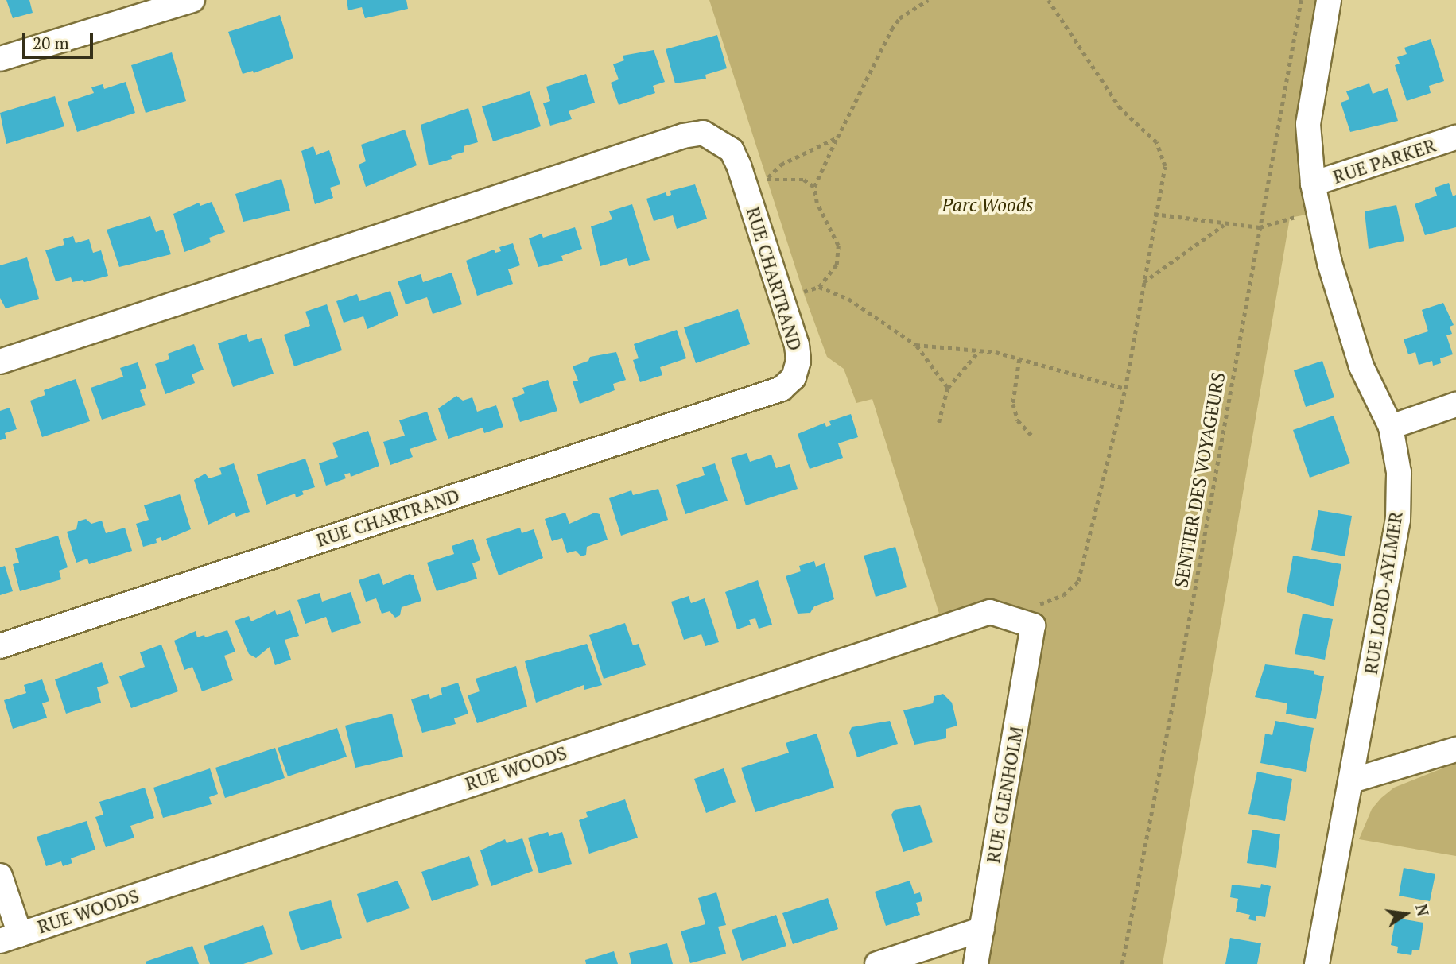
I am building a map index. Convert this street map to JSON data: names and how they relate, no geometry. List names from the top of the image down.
{
  "streets": {
    "street": [
      "RUE PARKER",
      "RUE CHARTRAND",
      "RUE LORD-AYLMER",
      "RUE WOODS",
      "RUE GLENHOLM"
    ],
    "path": ["SENTIER DES VOYAGEURS"]
  },
  "crossings": [
    ["RUE PARKER", "RUE LORD-AYLMER"],
    ["RUE WOODS", "RUE GLENHOLM"]
  ],
  "parks": ["Parc Woods"],
  "scale_bar": "20 m",
  "north": "right"
}
